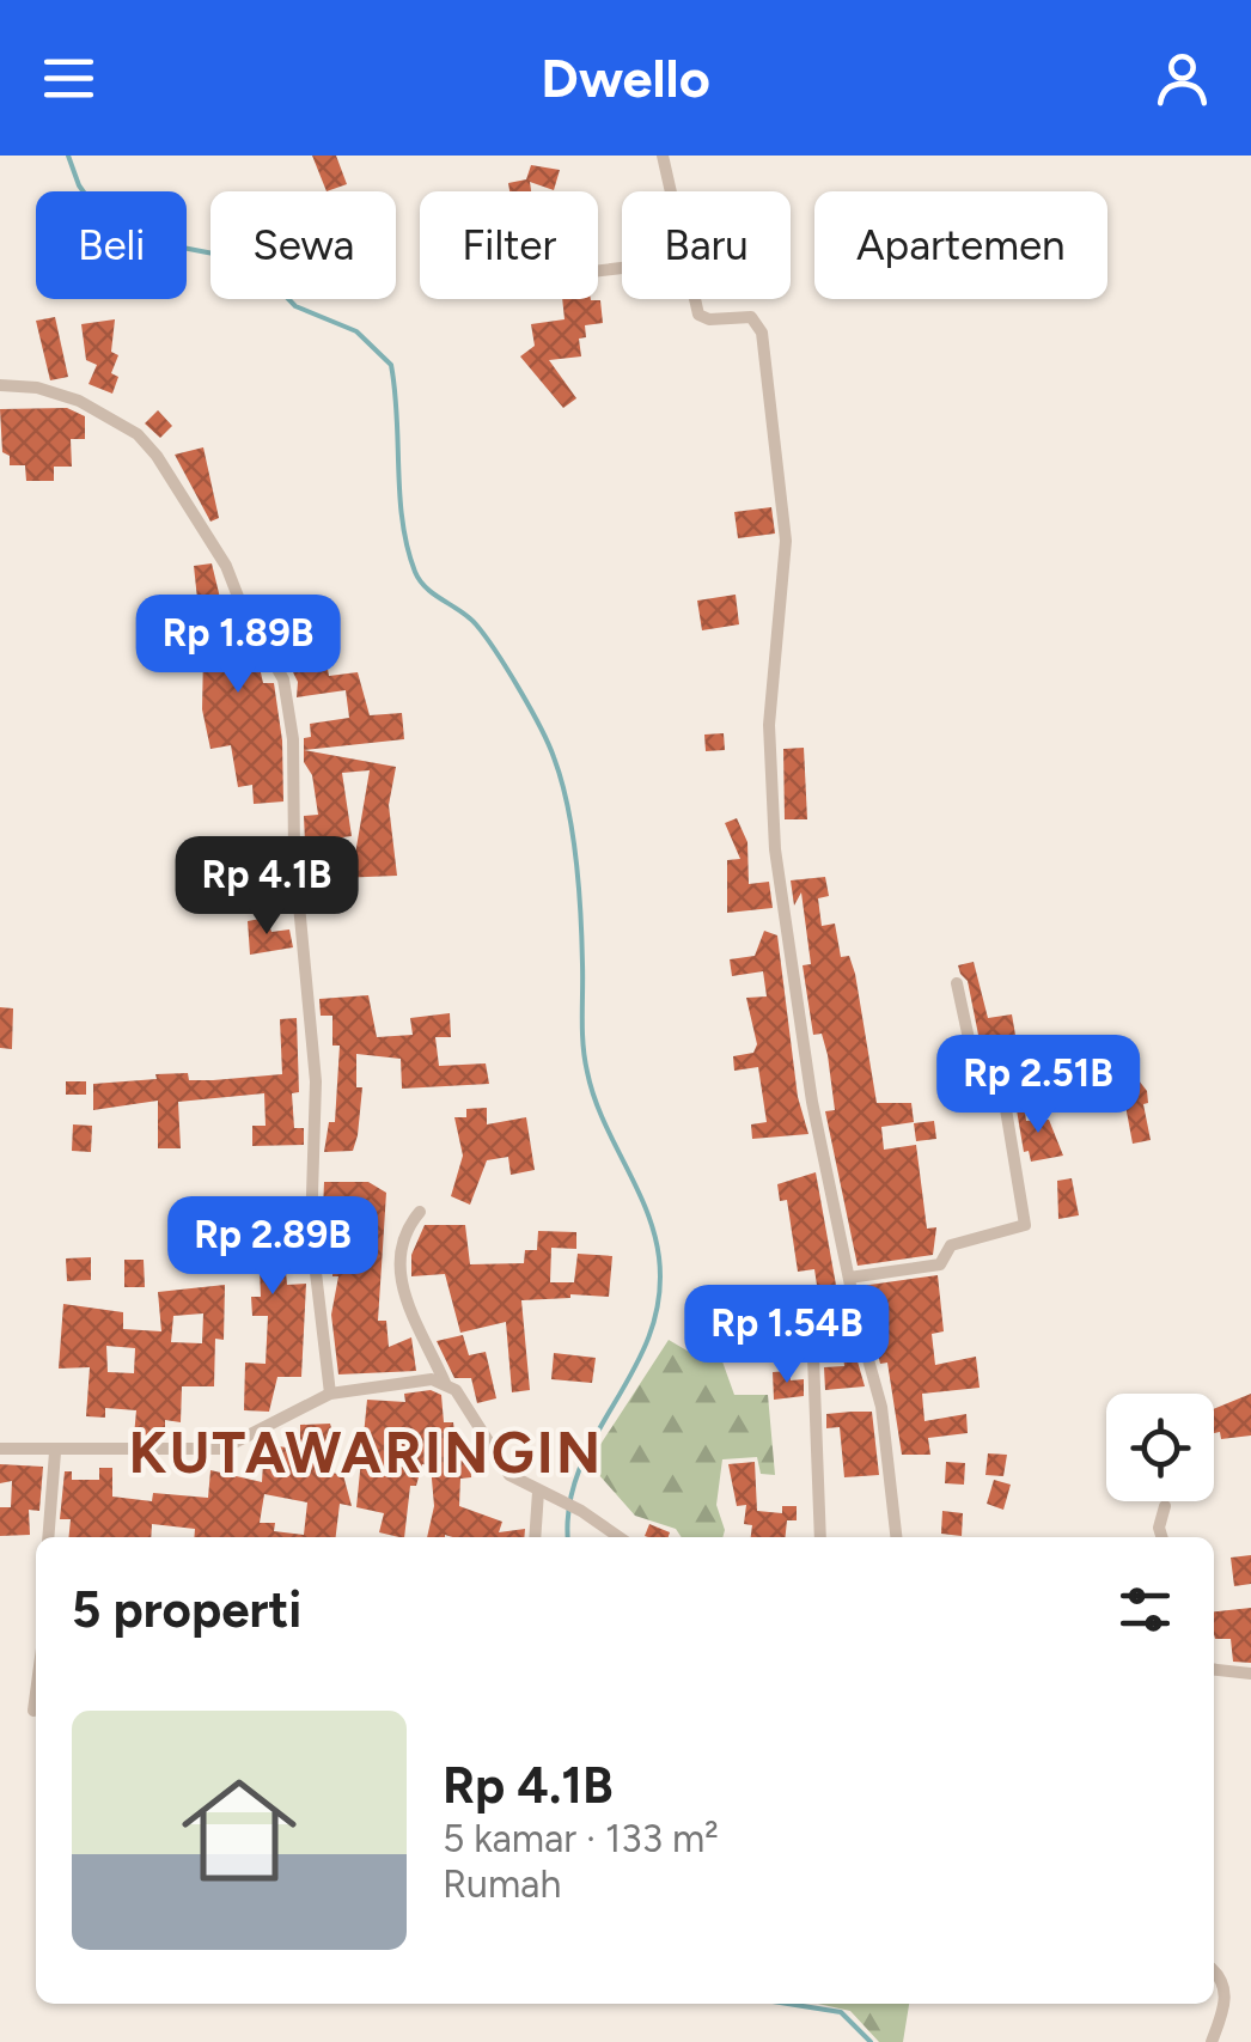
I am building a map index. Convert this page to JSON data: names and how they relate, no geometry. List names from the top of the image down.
{
  "districts": ["KUTAWARINGIN"],
  "page": {
    "header": "Dwello",
    "chip": [
      "Beli",
      "Sewa",
      "Filter",
      "Baru",
      "Apartemen"
    ],
    "price": [
      "Rp 1.89B",
      "Rp 4.1B",
      "Rp 2.51B",
      "Rp 2.89B",
      "Rp 1.54B"
    ],
    "heading": "5 properti",
    "list": [
      {
        "name": "Rp 4.1B",
        "note": "5 kamar · 133 m² · Rumah"
      }
    ]
  }
}
